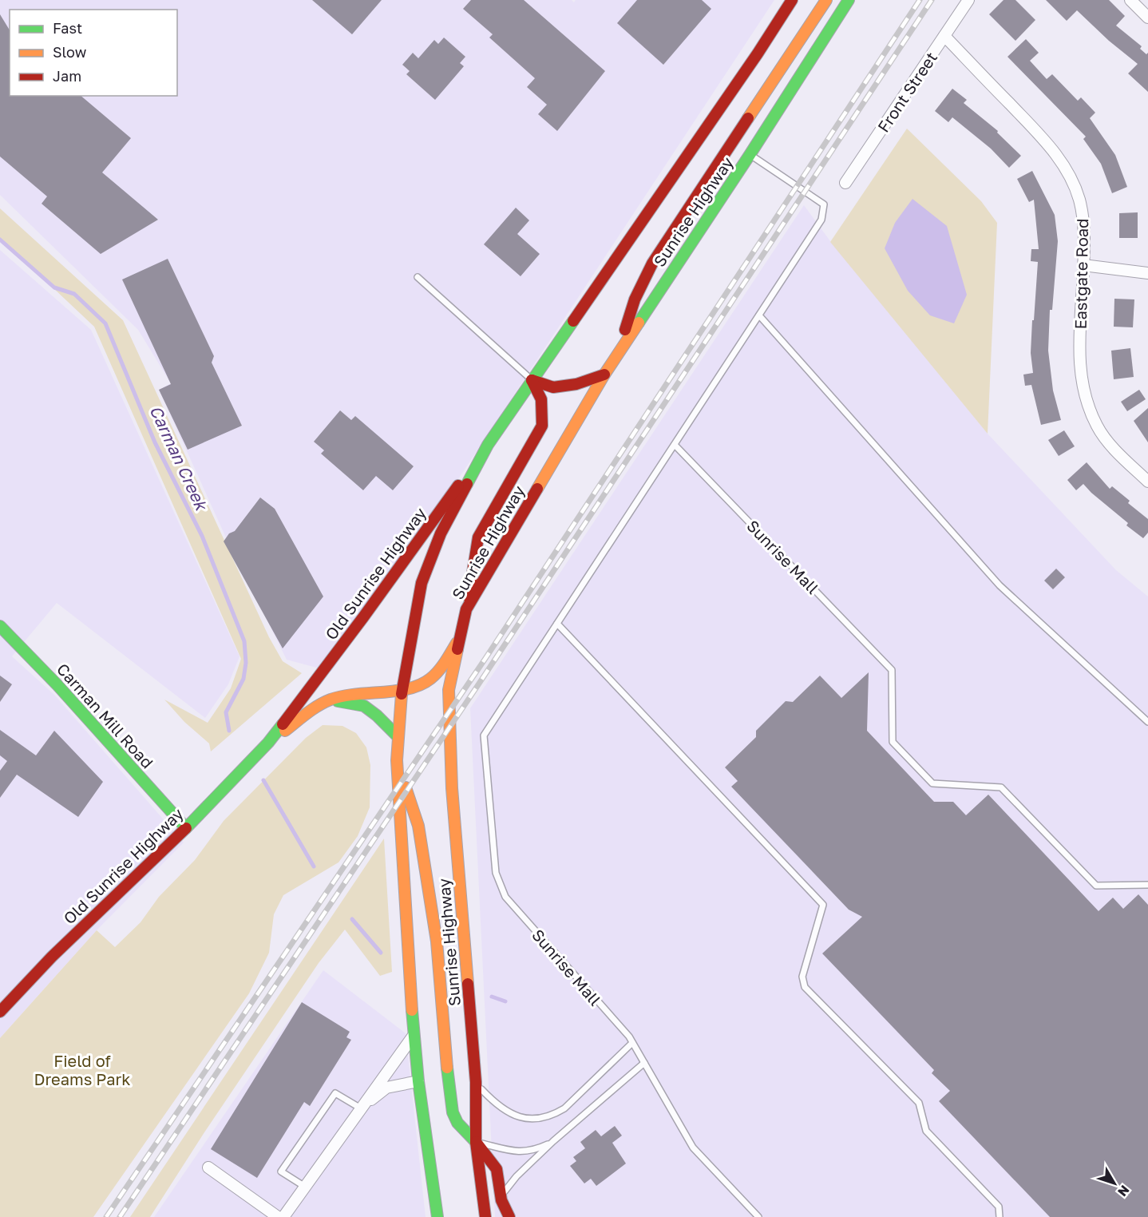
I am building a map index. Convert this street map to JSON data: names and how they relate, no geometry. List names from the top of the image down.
{
  "streets": {
    "main road": ["Sunrise Highway", "Old Sunrise Highway", "Carman Mill Road"],
    "street": ["Front Street", "Eastgate Road"],
    "lane": ["Sunrise Mall"]
  },
  "crossings": [
    ["Front Street", "Eastgate Road"],
    ["Sunrise Highway", "Sunrise Mall"],
    ["Sunrise Highway", "Old Sunrise Highway"],
    ["Old Sunrise Highway", "Carman Mill Road"]
  ],
  "water": ["Carman Creek"],
  "parks": ["Field of Dreams Park"],
  "legend": ["Fast", "Slow", "Jam"],
  "north": "bottom right"
}
